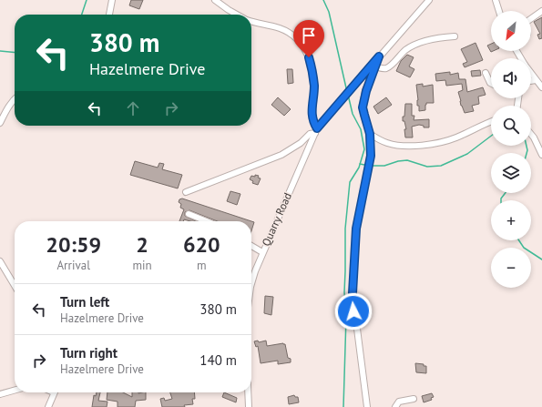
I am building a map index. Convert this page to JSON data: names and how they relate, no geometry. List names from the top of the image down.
{
  "streets": {
    "street": ["Quarry Road"]
  },
  "north": "bottom left",
  "page": {
    "map_buttons": ["+", "−"],
    "turn": ["380 m", "Hazelmere Drive"],
    "eta": [
      "20:59",
      "Arrival",
      "2",
      "min",
      "620",
      "m"
    ],
    "list": [
      {
        "name": "Turn left",
        "note": "Hazelmere Drive",
        "value": "380 m"
      },
      {
        "name": "Turn right",
        "note": "Hazelmere Drive",
        "value": "140 m"
      }
    ]
  }
}
